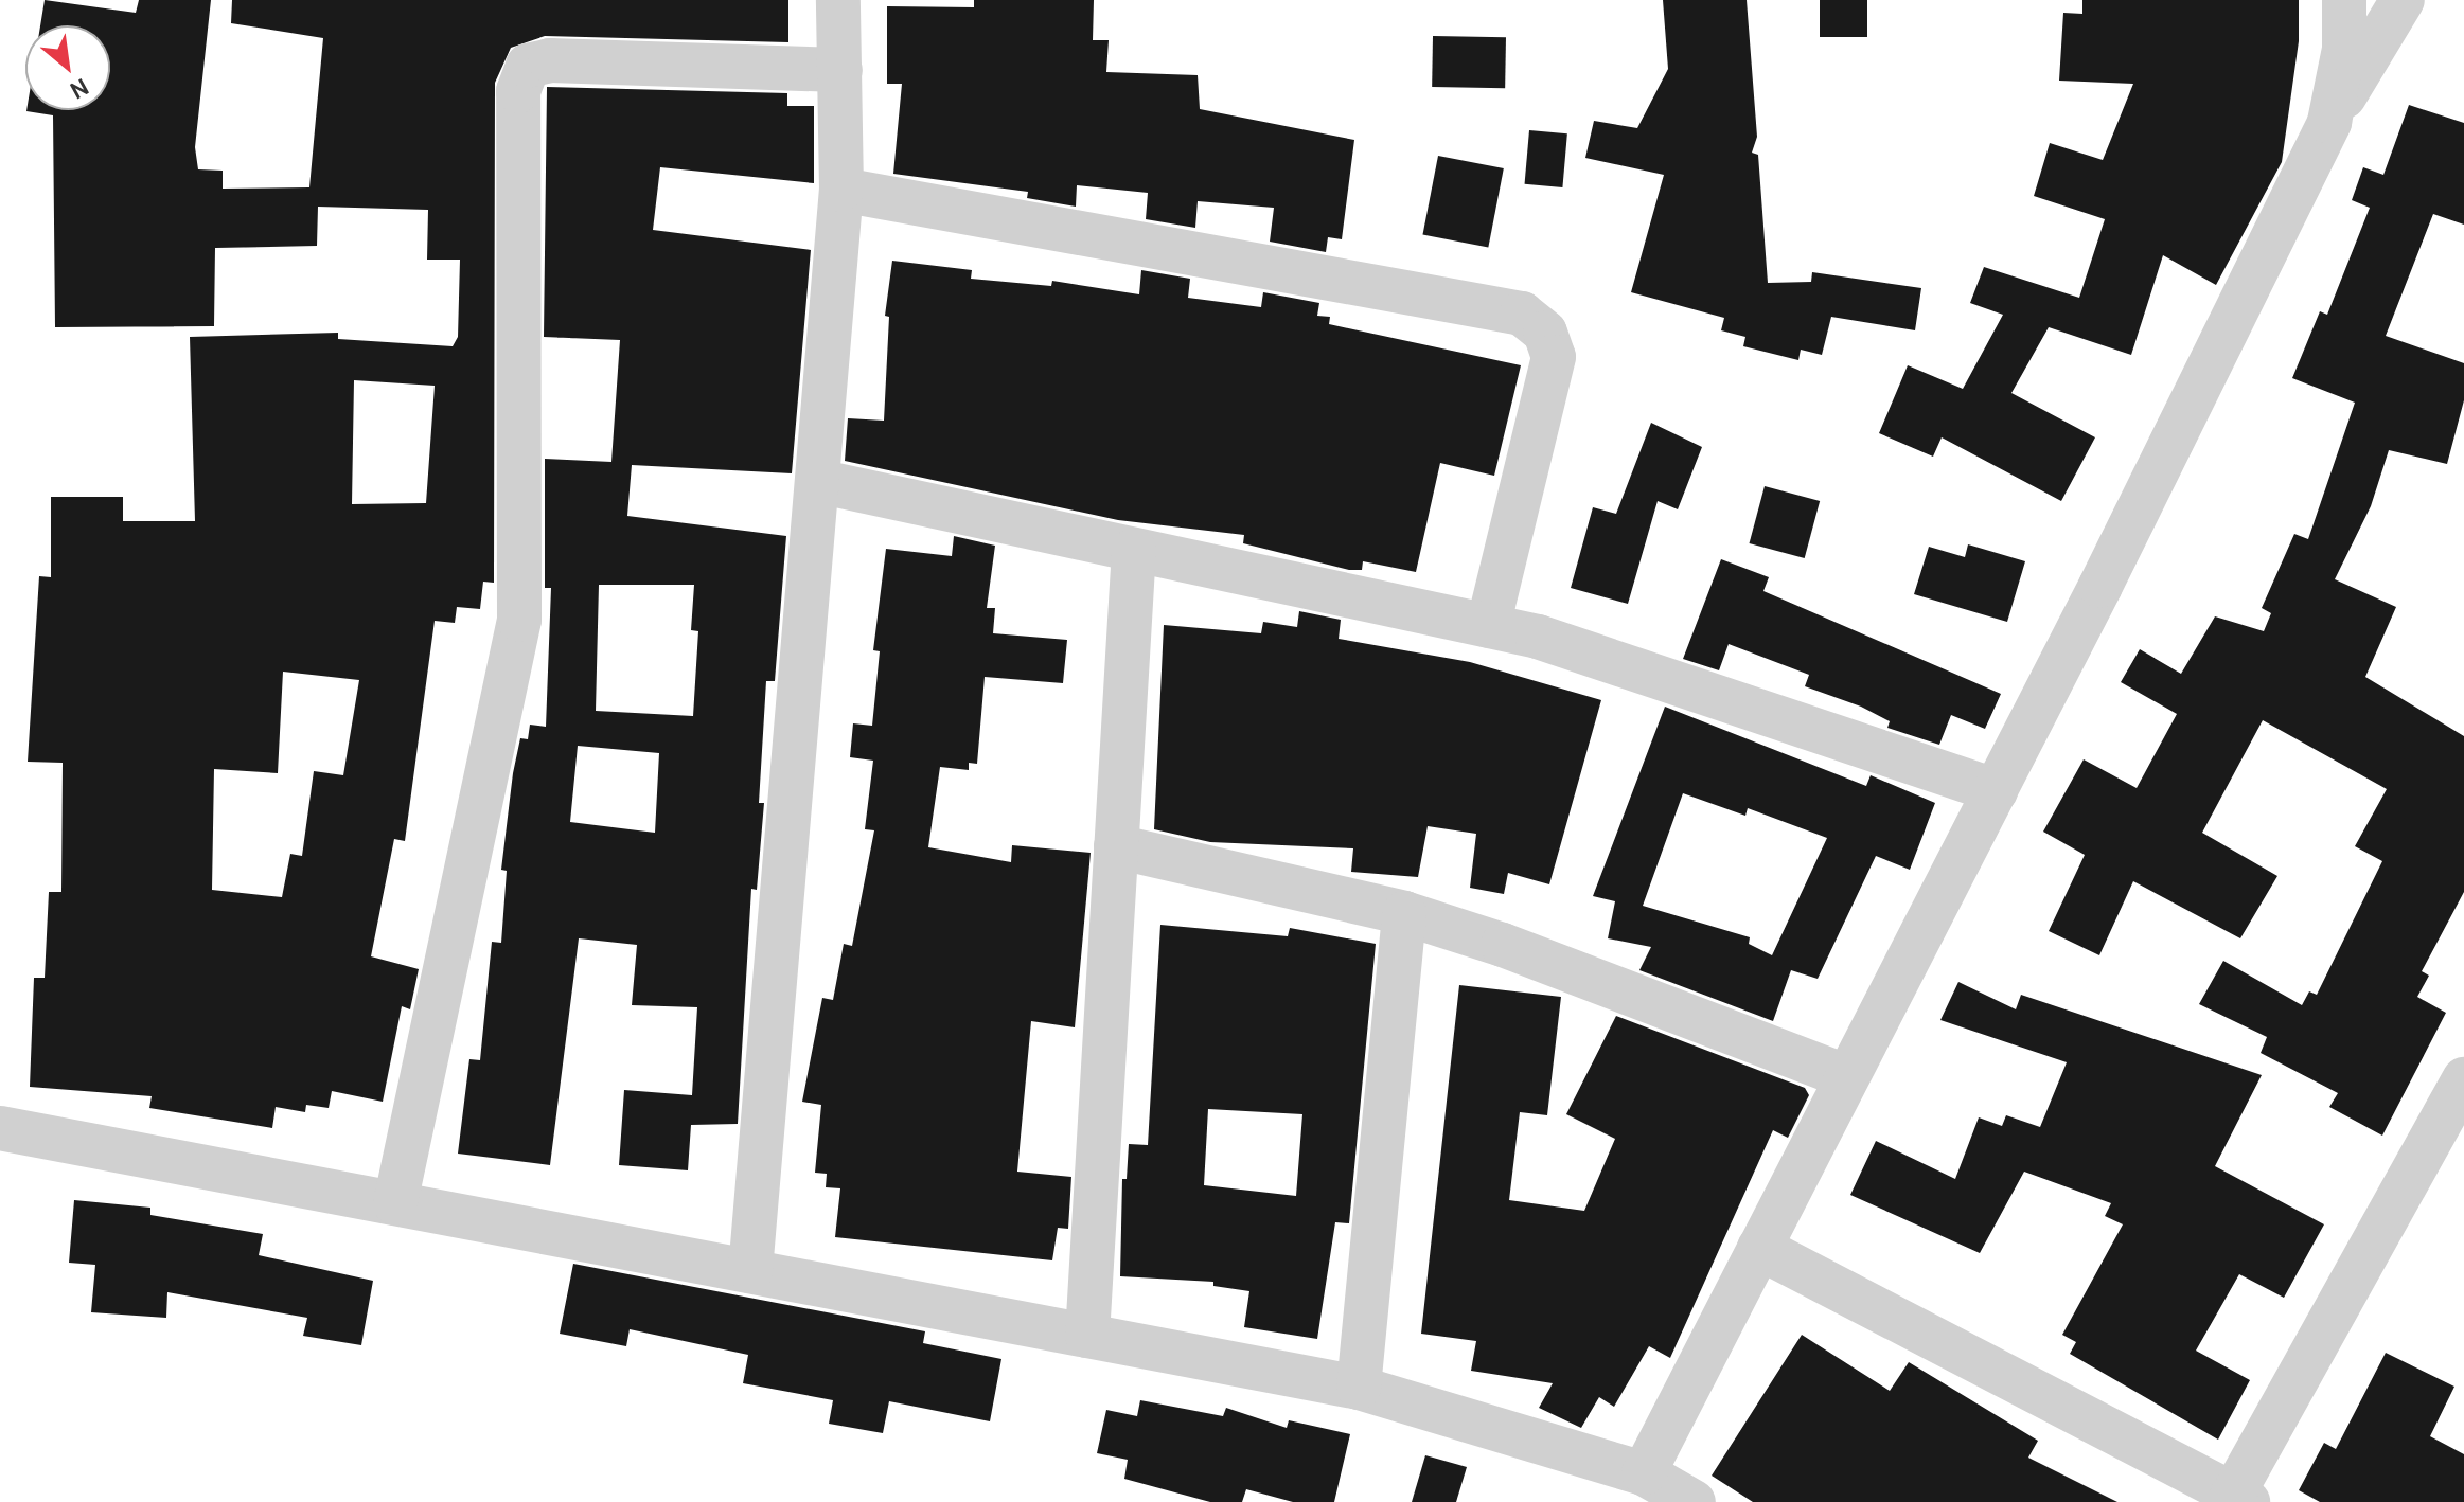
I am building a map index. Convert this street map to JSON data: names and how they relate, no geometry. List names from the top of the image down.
{
  "north": "bottom right"
}
